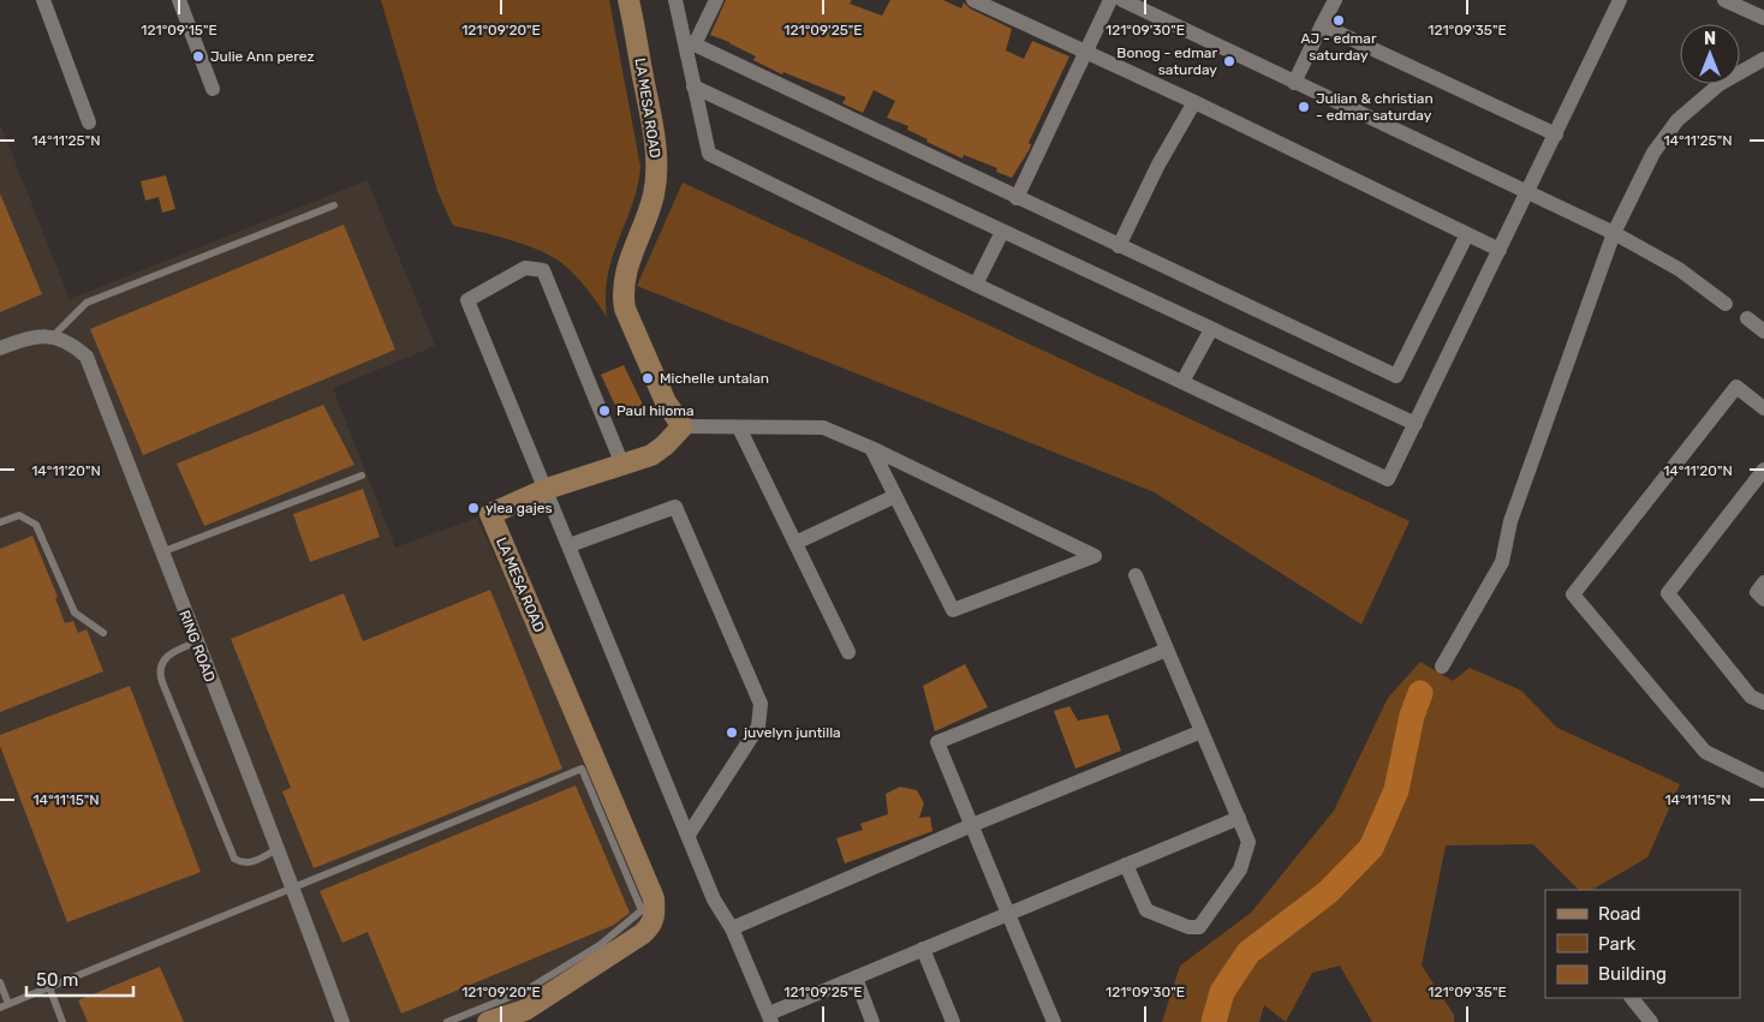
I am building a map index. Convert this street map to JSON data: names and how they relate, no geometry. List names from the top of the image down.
{
  "streets": {
    "street": ["LA MESA ROAD", "RING ROAD"]
  },
  "places": [
    "AJ - edmar saturday",
    "Julie Ann perez",
    "Bonog - edmar saturday",
    "Julian & christian - edmar saturday",
    "Michelle untalan",
    "Paul hiloma",
    "ylea gajes",
    "juvelyn juntilla"
  ],
  "legend": ["Road", "Park", "Building"],
  "scale_bar": "50 m",
  "north": "top",
  "coordinates": [
    "121°09'15\"E",
    "121°09'20\"E",
    "121°09'25\"E",
    "121°09'30\"E",
    "121°09'35\"E",
    "14°11'25\"N",
    "14°11'20\"N",
    "14°11'15\"N"
  ]
}
